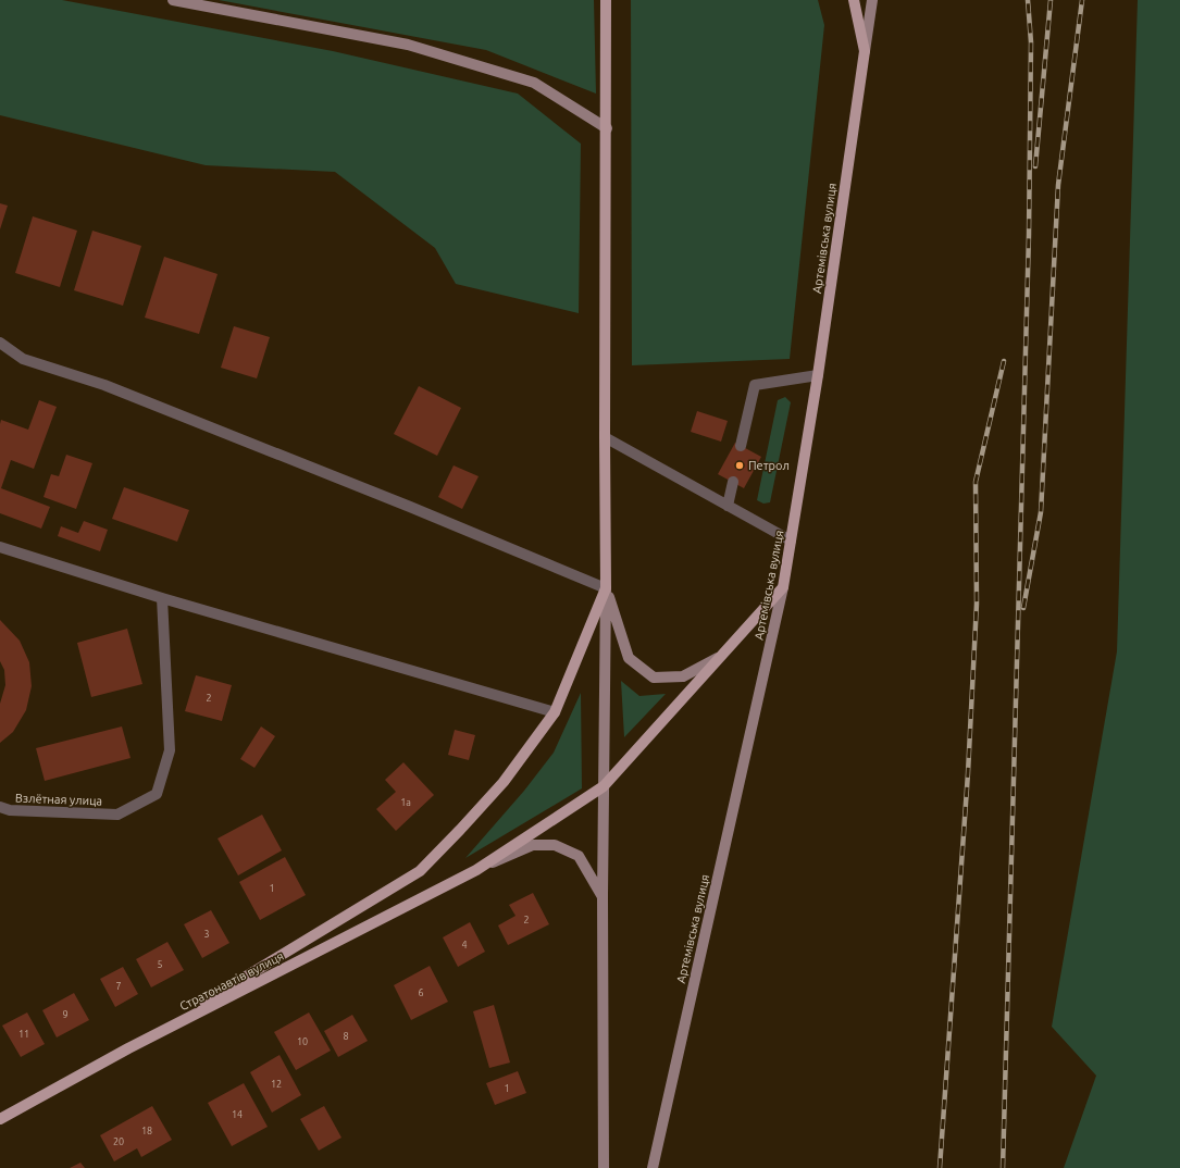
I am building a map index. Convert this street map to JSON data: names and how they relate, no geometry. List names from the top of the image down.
{
  "streets": {
    "main road": ["Артемівська вулиця", "Стратонавтів вулиця"],
    "street": ["Взлётная улица"]
  },
  "crossings": [
    ["Артемівська вулиця", "Стратонавтів вулиця"]
  ],
  "places": ["Петрол"],
  "house_numbers": [
    "2",
    "1а",
    "1",
    "2",
    "3",
    "4",
    "5",
    "7",
    "6",
    "9",
    "11",
    "8",
    "10",
    "12",
    "1",
    "14",
    "18",
    "20"
  ]
}
